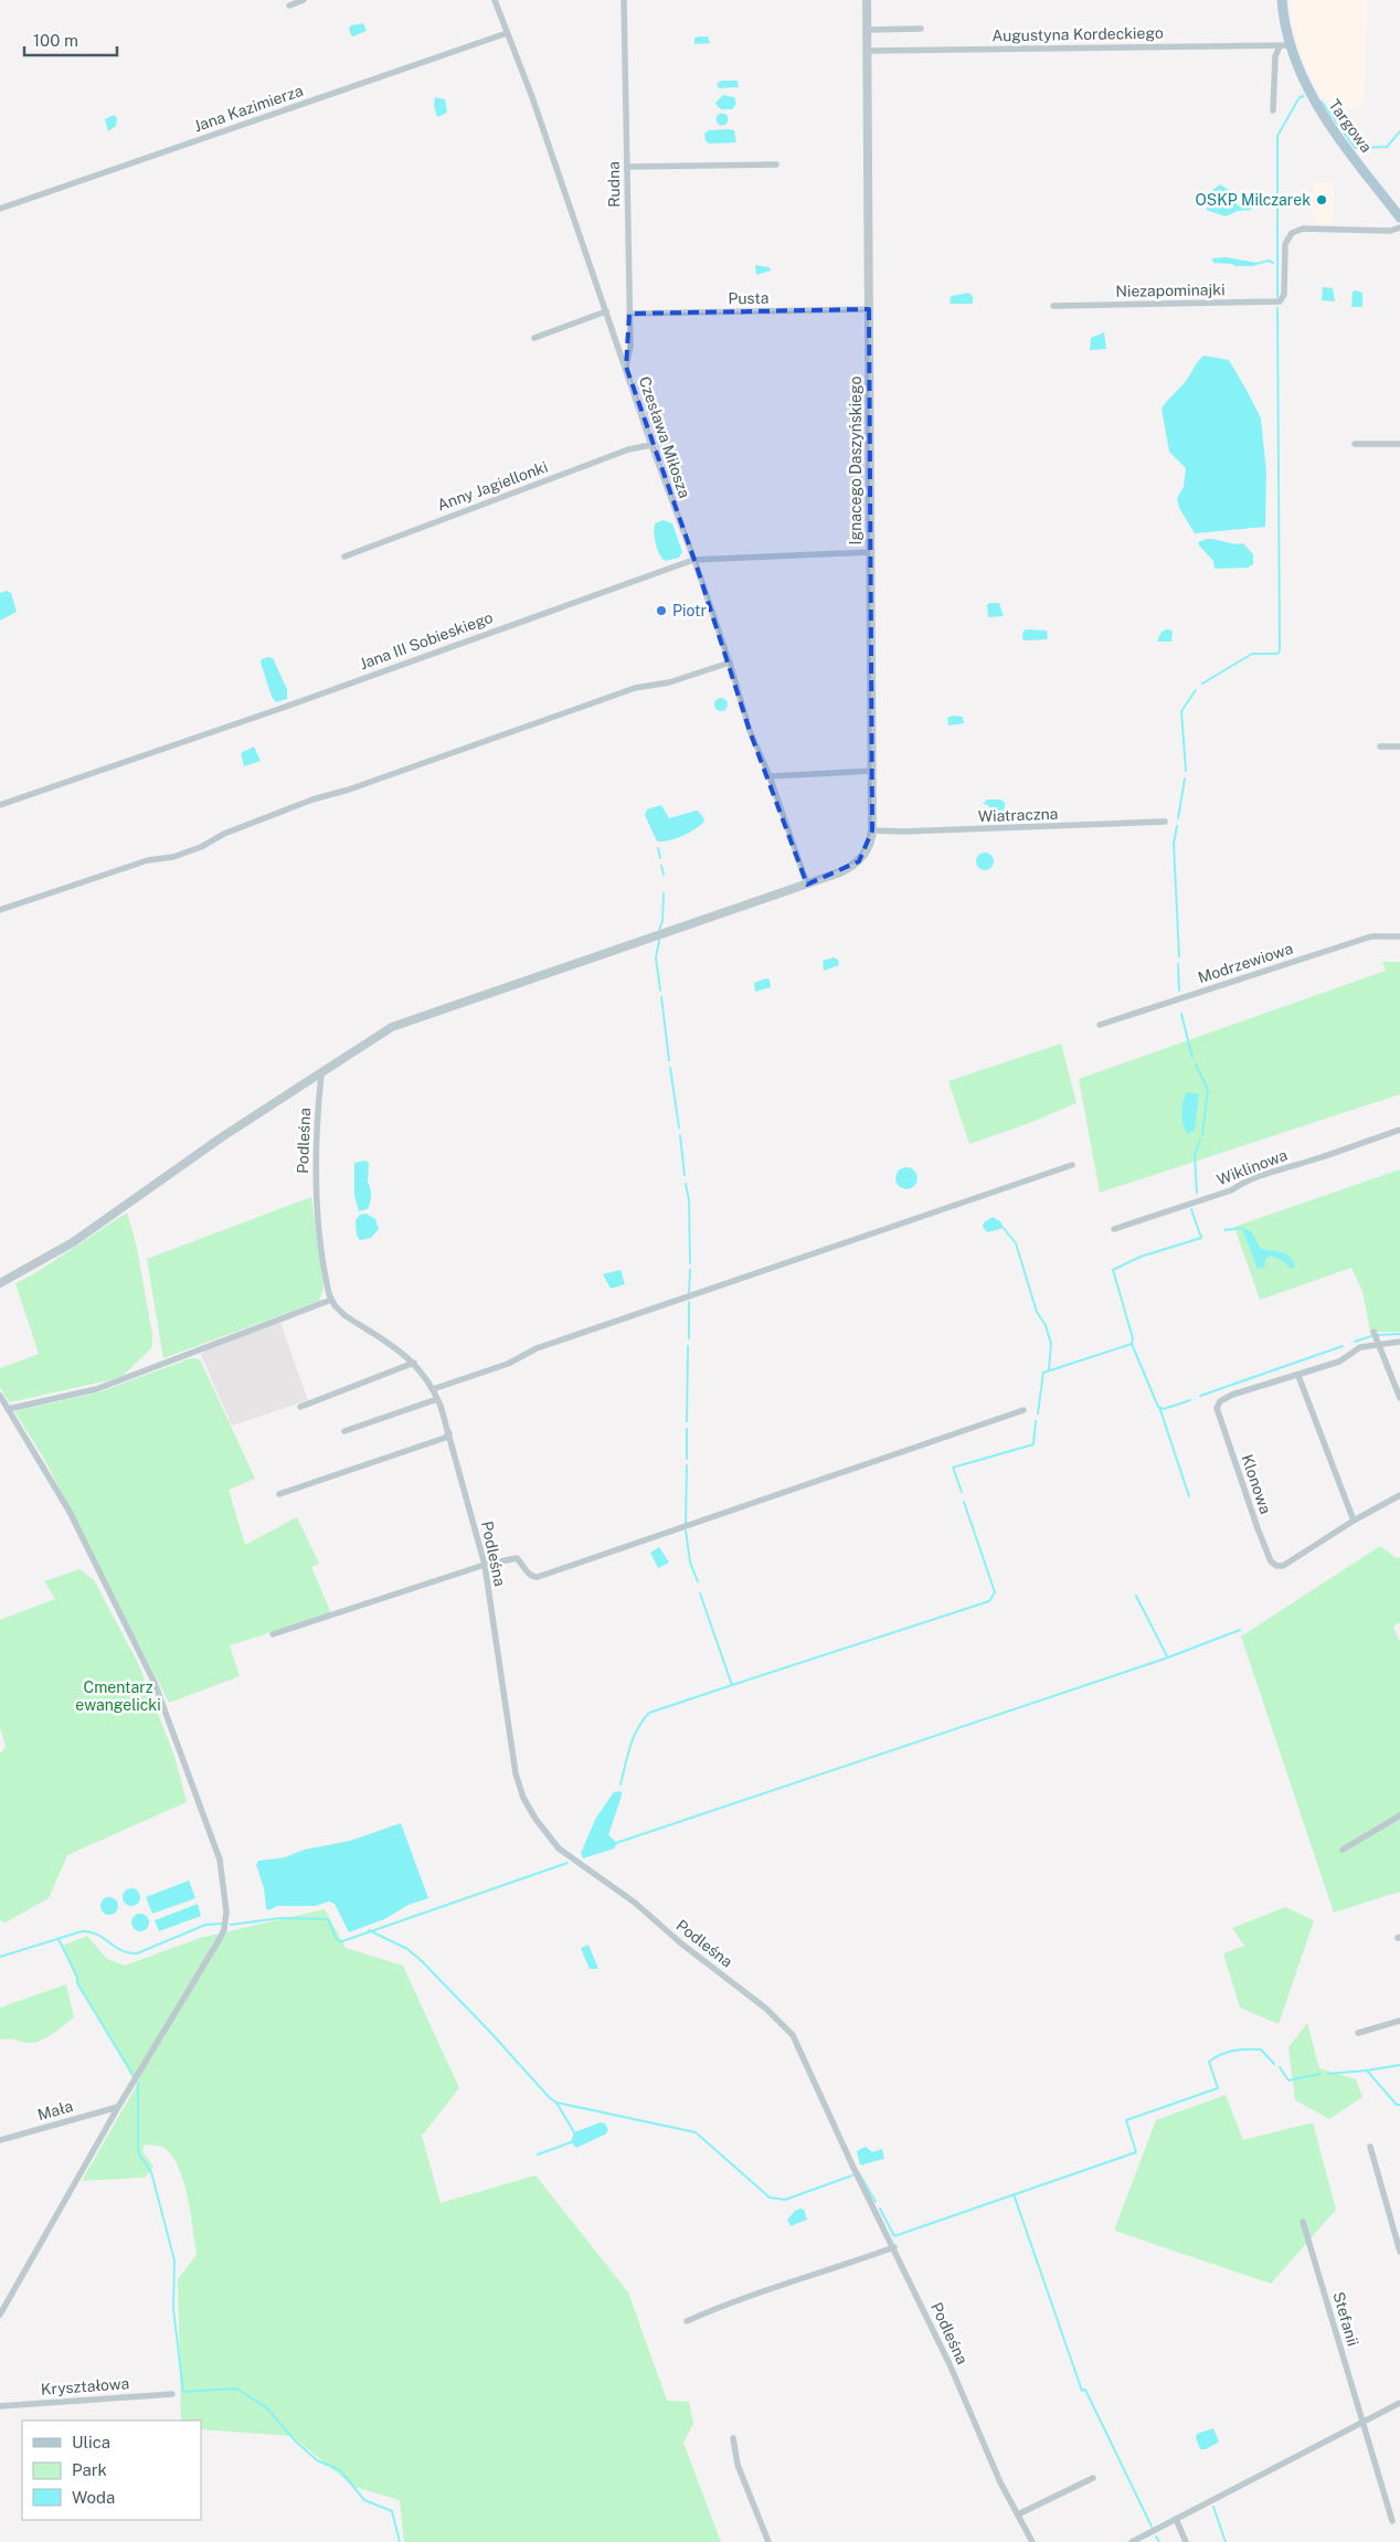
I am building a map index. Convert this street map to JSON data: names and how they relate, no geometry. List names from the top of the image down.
{
  "streets": {
    "main road": ["Targowa"],
    "street": [
      "Augustyna Kordeckiego",
      "Jana Kazimierza",
      "Rudna",
      "Niezapominajki",
      "Pusta",
      "Czesława Miłosza",
      "Ignacego Daszyńskiego",
      "Anny Jagiellonki",
      "Jana III Sobieskiego",
      "Wiatraczna",
      "Modrzewiowa",
      "Podleśna",
      "Wiklinowa",
      "Klonowa",
      "Mała",
      "Stefanii",
      "Kryształowa"
    ]
  },
  "crossings": [
    ["Augustyna Kordeckiego", "Targowa"],
    ["Augustyna Kordeckiego", "Ignacego Daszyńskiego"],
    ["Jana Kazimierza", "Czesława Miłosza"],
    ["Rudna", "Pusta"],
    ["Rudna", "Czesława Miłosza"],
    ["Pusta", "Ignacego Daszyńskiego"],
    ["Czesława Miłosza", "Ignacego Daszyńskiego"],
    ["Czesława Miłosza", "Anny Jagiellonki"],
    ["Czesława Miłosza", "Jana III Sobieskiego"],
    ["Ignacego Daszyńskiego", "Jana III Sobieskiego"],
    ["Ignacego Daszyńskiego", "Wiatraczna"],
    ["Ignacego Daszyńskiego", "Podleśna"]
  ],
  "parks": ["Cmentarz ewangelicki"],
  "places": ["OSKP Milczarek", "Piotr"],
  "legend": ["Ulica", "Park", "Woda"],
  "scale_bar": "100 m"
}
